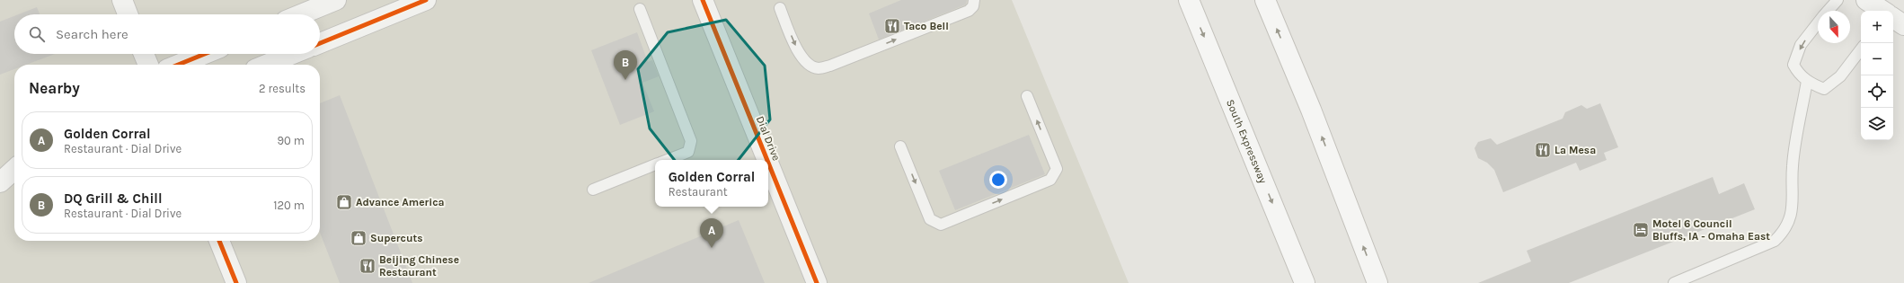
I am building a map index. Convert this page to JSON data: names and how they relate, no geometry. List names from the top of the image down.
{
  "streets": {
    "main road": ["South Expressway"],
    "street": ["Dial Drive"]
  },
  "places": {
    "restaurant": ["Taco Bell", "La Mesa", "Beijing Chinese Restaurant"],
    "shop": ["Advance America", "Supercuts"],
    "hotel": ["Motel 6 Council Bluffs, IA - Omaha East"]
  },
  "north": "bottom",
  "page": {
    "map_buttons": ["+", "−"],
    "search": "Search here",
    "pins": ["B", "A"],
    "heading": ["Nearby", "2 results"],
    "list": [
      {
        "mark": "A",
        "name": "Golden Corral",
        "note": "Restaurant · Dial Drive",
        "value": "90 m"
      },
      {
        "mark": "B",
        "name": "DQ Grill & Chill",
        "note": "Restaurant · Dial Drive",
        "value": "120 m"
      }
    ],
    "popup": ["Golden Corral", "Restaurant"]
  }
}
